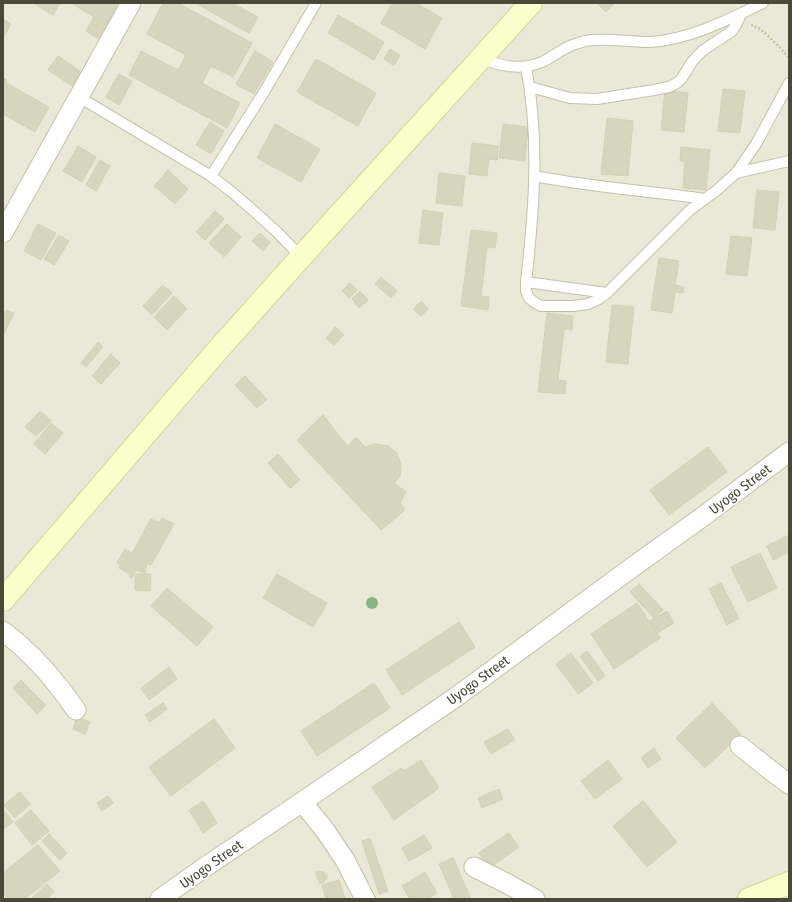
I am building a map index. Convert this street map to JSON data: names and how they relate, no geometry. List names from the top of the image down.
{
  "streets": {
    "street": ["Uyogo Street"]
  }
}
